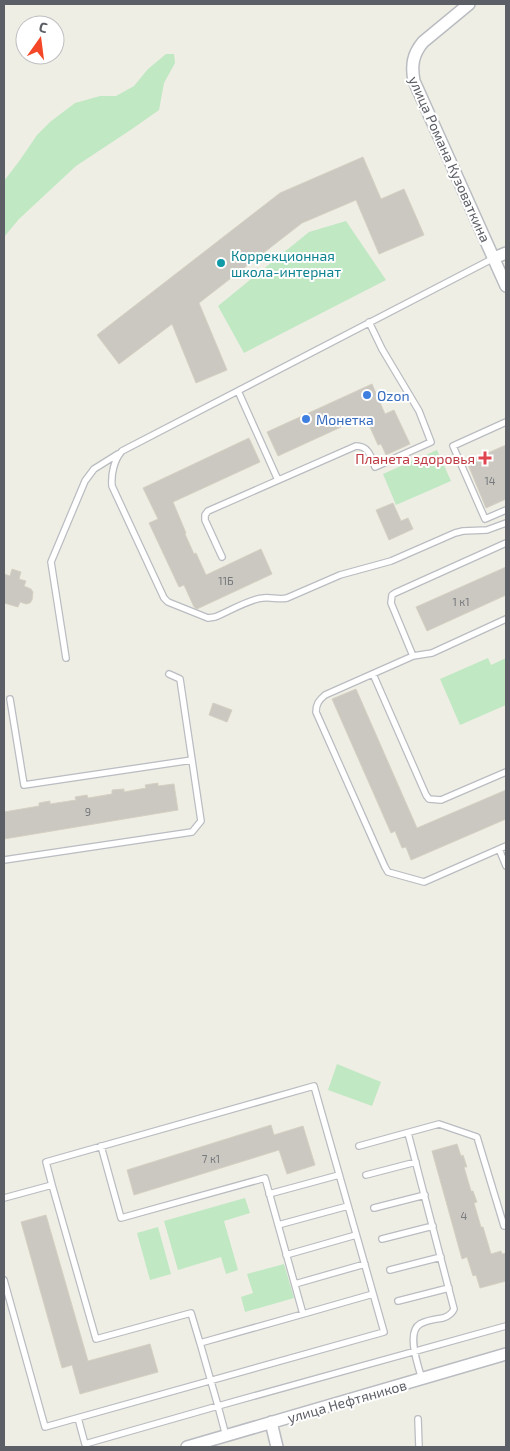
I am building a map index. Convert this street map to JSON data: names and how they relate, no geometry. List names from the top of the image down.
{
  "streets": {
    "street": ["улица Романа Кузоваткина", "улица Нефтяников"]
  },
  "places": {
    "other": ["Коррекционная школа-интернат", "Ozon", "Монетка"],
    "health": ["Планета здоровья"]
  },
  "house_numbers": [
    "14",
    "11Б",
    "1 к1",
    "9",
    "7 к1",
    "4"
  ],
  "north": "top"
}
